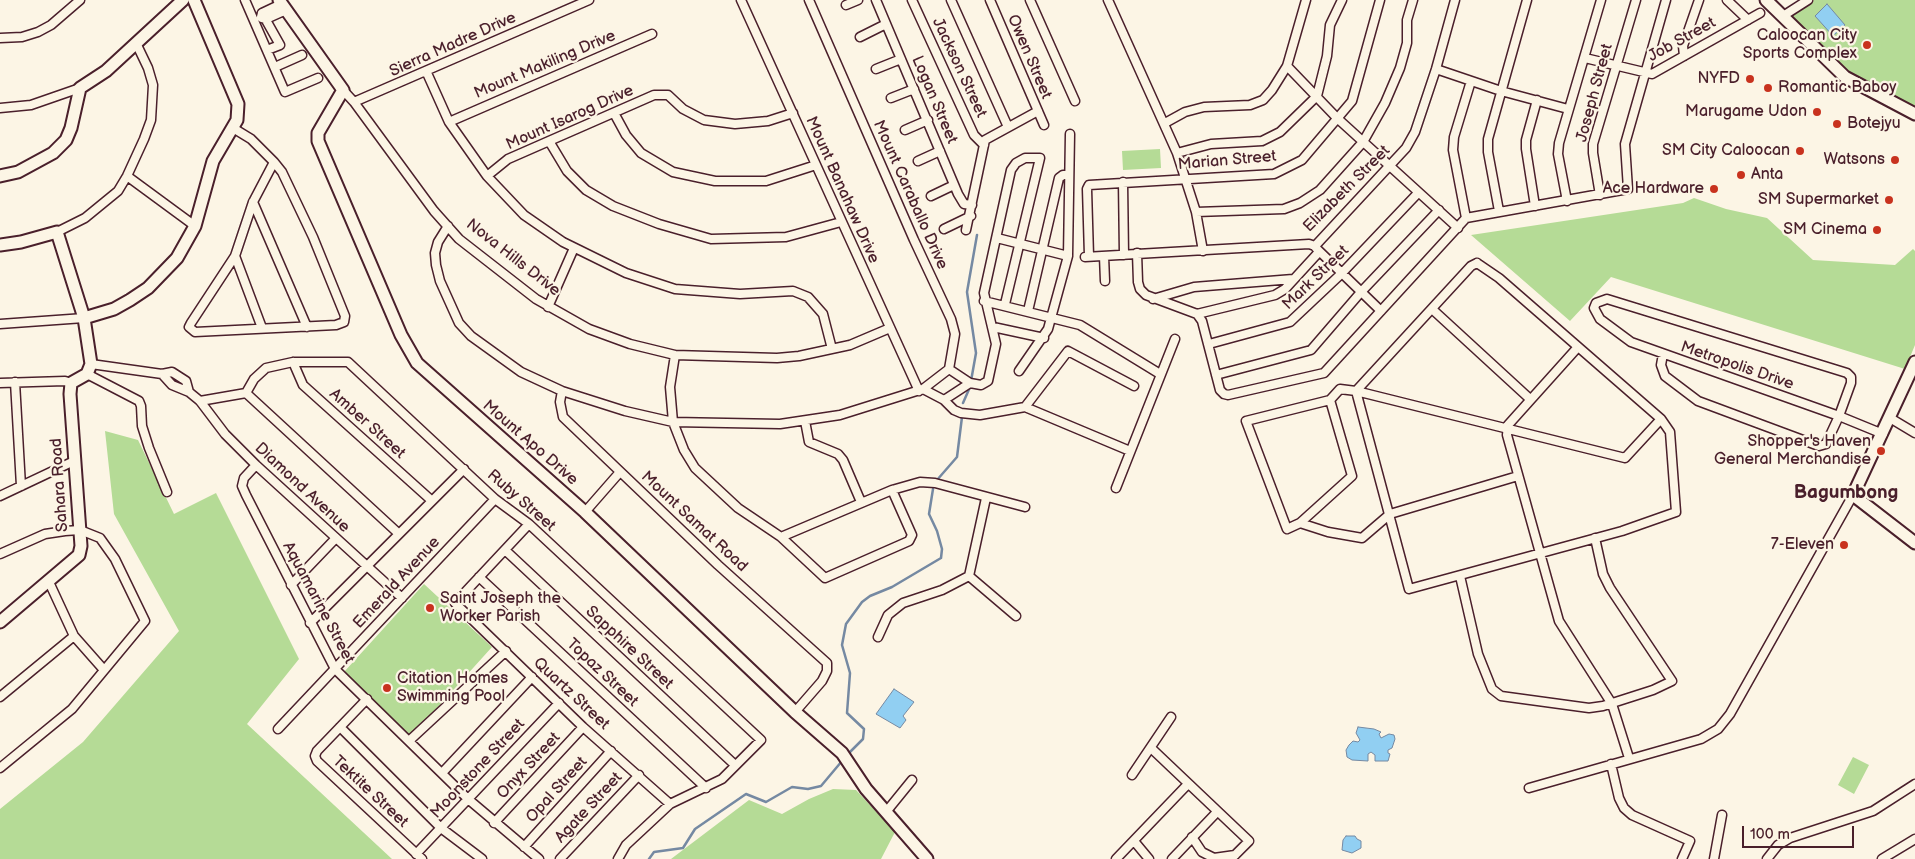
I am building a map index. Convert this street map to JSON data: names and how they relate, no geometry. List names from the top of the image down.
{
  "streets": {
    "street": [
      "Job Street",
      "Sierra Madre Drive",
      "Owen Street",
      "Mount Makiling Drive",
      "Jackson Street",
      "Joseph Street",
      "Logan Street",
      "Mount Isarog Drive",
      "Marian Street",
      "Elizabeth Street",
      "Mount Banahaw Drive",
      "Mount Caraballo Drive",
      "Nova Hills Drive",
      "Mark Street",
      "Metropolis Drive",
      "Amber Street",
      "Mount Apo Drive",
      "Sahara Road",
      "Diamond Avenue",
      "Ruby Street",
      "Mount Samat Road",
      "Emerald Avenue",
      "Aquamarine Street",
      "Sapphire Street",
      "Topaz Street",
      "Quartz Street",
      "Onyx Street",
      "Moonstone Street",
      "Opal Street",
      "Tektite Street",
      "Agate Street"
    ]
  },
  "crossings": [
    ["Job Street", "Joseph Street"],
    ["Sierra Madre Drive", "Nova Hills Drive"],
    ["Mount Isarog Drive", "Mount Banahaw Drive"],
    ["Marian Street", "Elizabeth Street"],
    ["Mount Banahaw Drive", "Nova Hills Drive"],
    ["Nova Hills Drive", "Mount Apo Drive"],
    ["Amber Street", "Ruby Street"],
    ["Mount Apo Drive", "Mount Samat Road"],
    ["Diamond Avenue", "Emerald Avenue"],
    ["Diamond Avenue", "Aquamarine Street"],
    ["Ruby Street", "Emerald Avenue"],
    ["Ruby Street", "Sapphire Street"],
    ["Emerald Avenue", "Aquamarine Street"],
    ["Aquamarine Street", "Onyx Street"],
    ["Aquamarine Street", "Moonstone Street"],
    ["Aquamarine Street", "Opal Street"],
    ["Aquamarine Street", "Tektite Street"],
    ["Topaz Street", "Quartz Street"],
    ["Quartz Street", "Onyx Street"],
    ["Quartz Street", "Moonstone Street"],
    ["Quartz Street", "Opal Street"],
    ["Quartz Street", "Agate Street"],
    ["Moonstone Street", "Tektite Street"]
  ],
  "districts": ["Bagumbong"],
  "places": [
    "Caloocan City Sports Complex",
    "NYFD",
    "Romantic Baboy",
    "Marugame Udon",
    "Botejyu",
    "SM City Caloocan",
    "Watsons",
    "Anta",
    "Ace Hardware",
    "SM Supermarket",
    "SM Cinema",
    "Shopper's Haven General Merchandise",
    "7-Eleven",
    "Saint Joseph the Worker Parish",
    "Citation Homes Swimming Pool"
  ],
  "scale_bar": "100 m"
}
